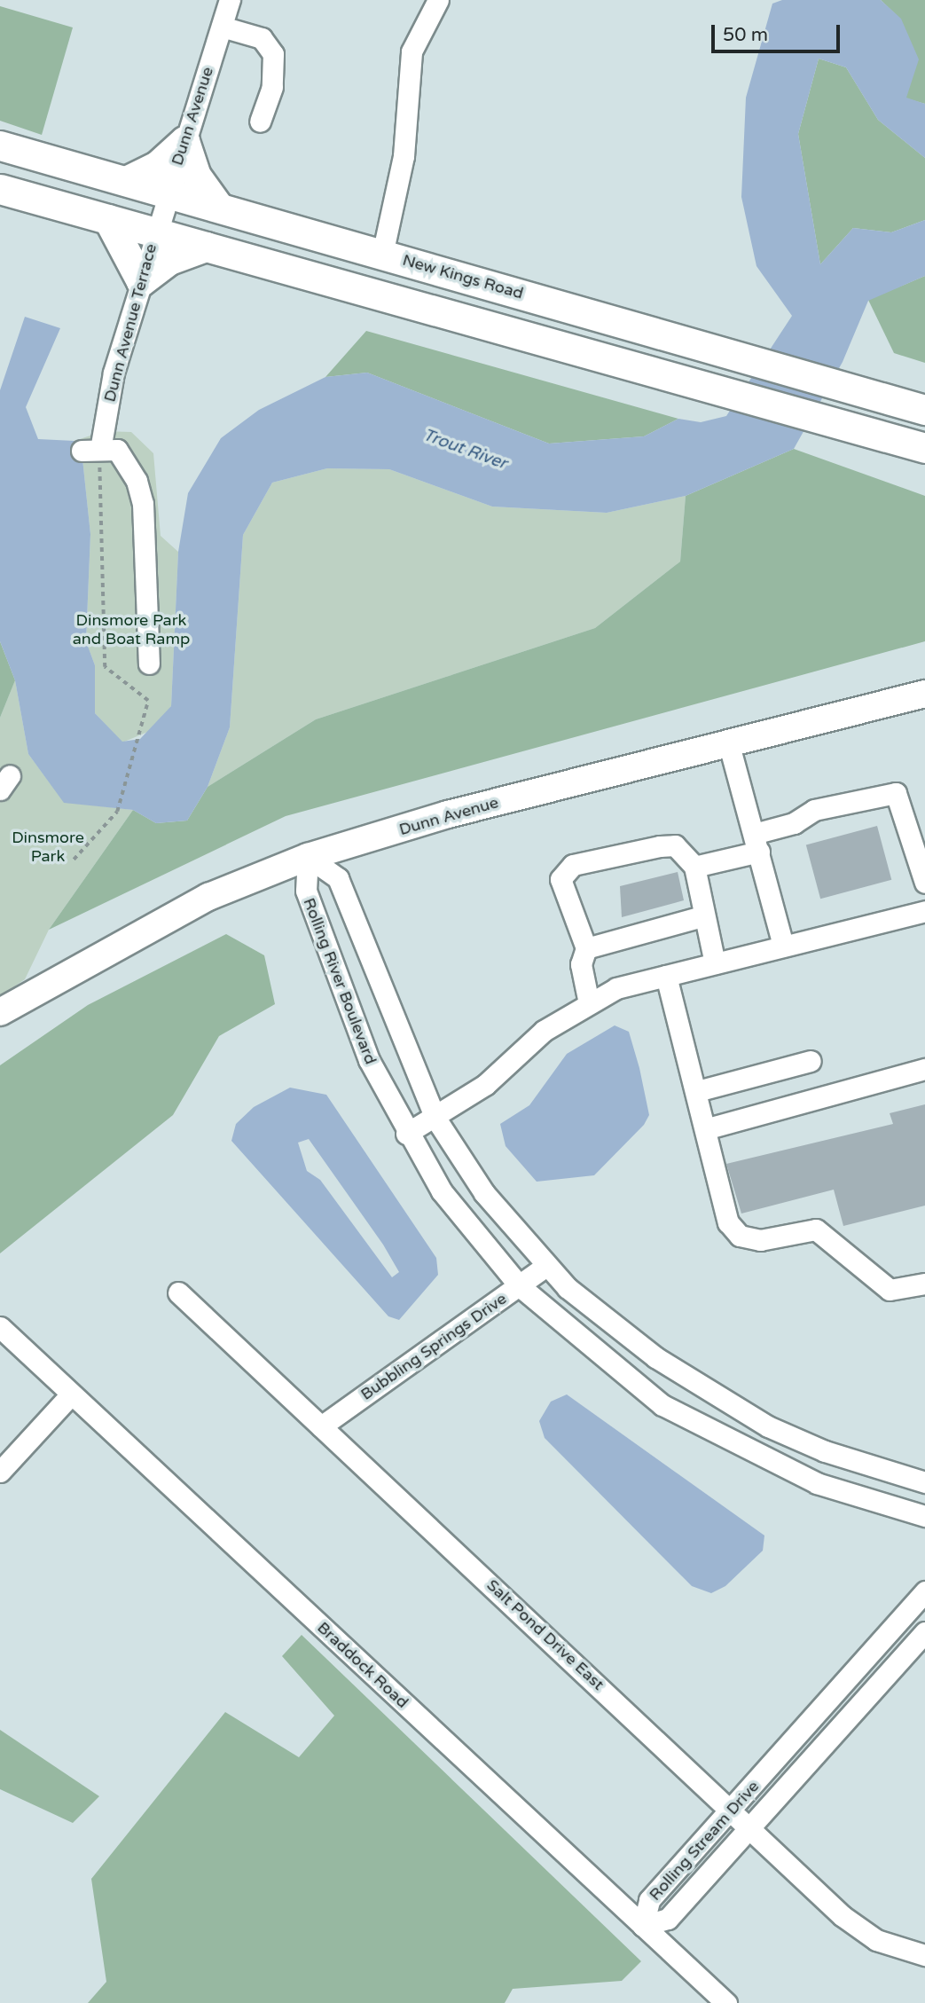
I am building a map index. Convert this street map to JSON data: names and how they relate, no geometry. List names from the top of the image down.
{
  "streets": {
    "highway": ["New Kings Road"],
    "main road": ["Dunn Avenue"],
    "street": [
      "Dunn Avenue Terrace",
      "Rolling River Boulevard",
      "Bubbling Springs Drive",
      "Salt Pond Drive East",
      "Braddock Road",
      "Rolling Stream Drive"
    ]
  },
  "crossings": [
    ["Dunn Avenue", "New Kings Road"],
    ["Dunn Avenue", "Dunn Avenue Terrace"],
    ["Dunn Avenue", "Rolling River Boulevard"],
    ["Rolling River Boulevard", "Bubbling Springs Drive"],
    ["Bubbling Springs Drive", "Salt Pond Drive East"],
    ["Salt Pond Drive East", "Rolling Stream Drive"],
    ["Braddock Road", "Rolling Stream Drive"]
  ],
  "water": ["Trout River"],
  "parks": ["Dinsmore Park and Boat Ramp", "Dinsmore Park"],
  "scale_bar": "50 m"
}
